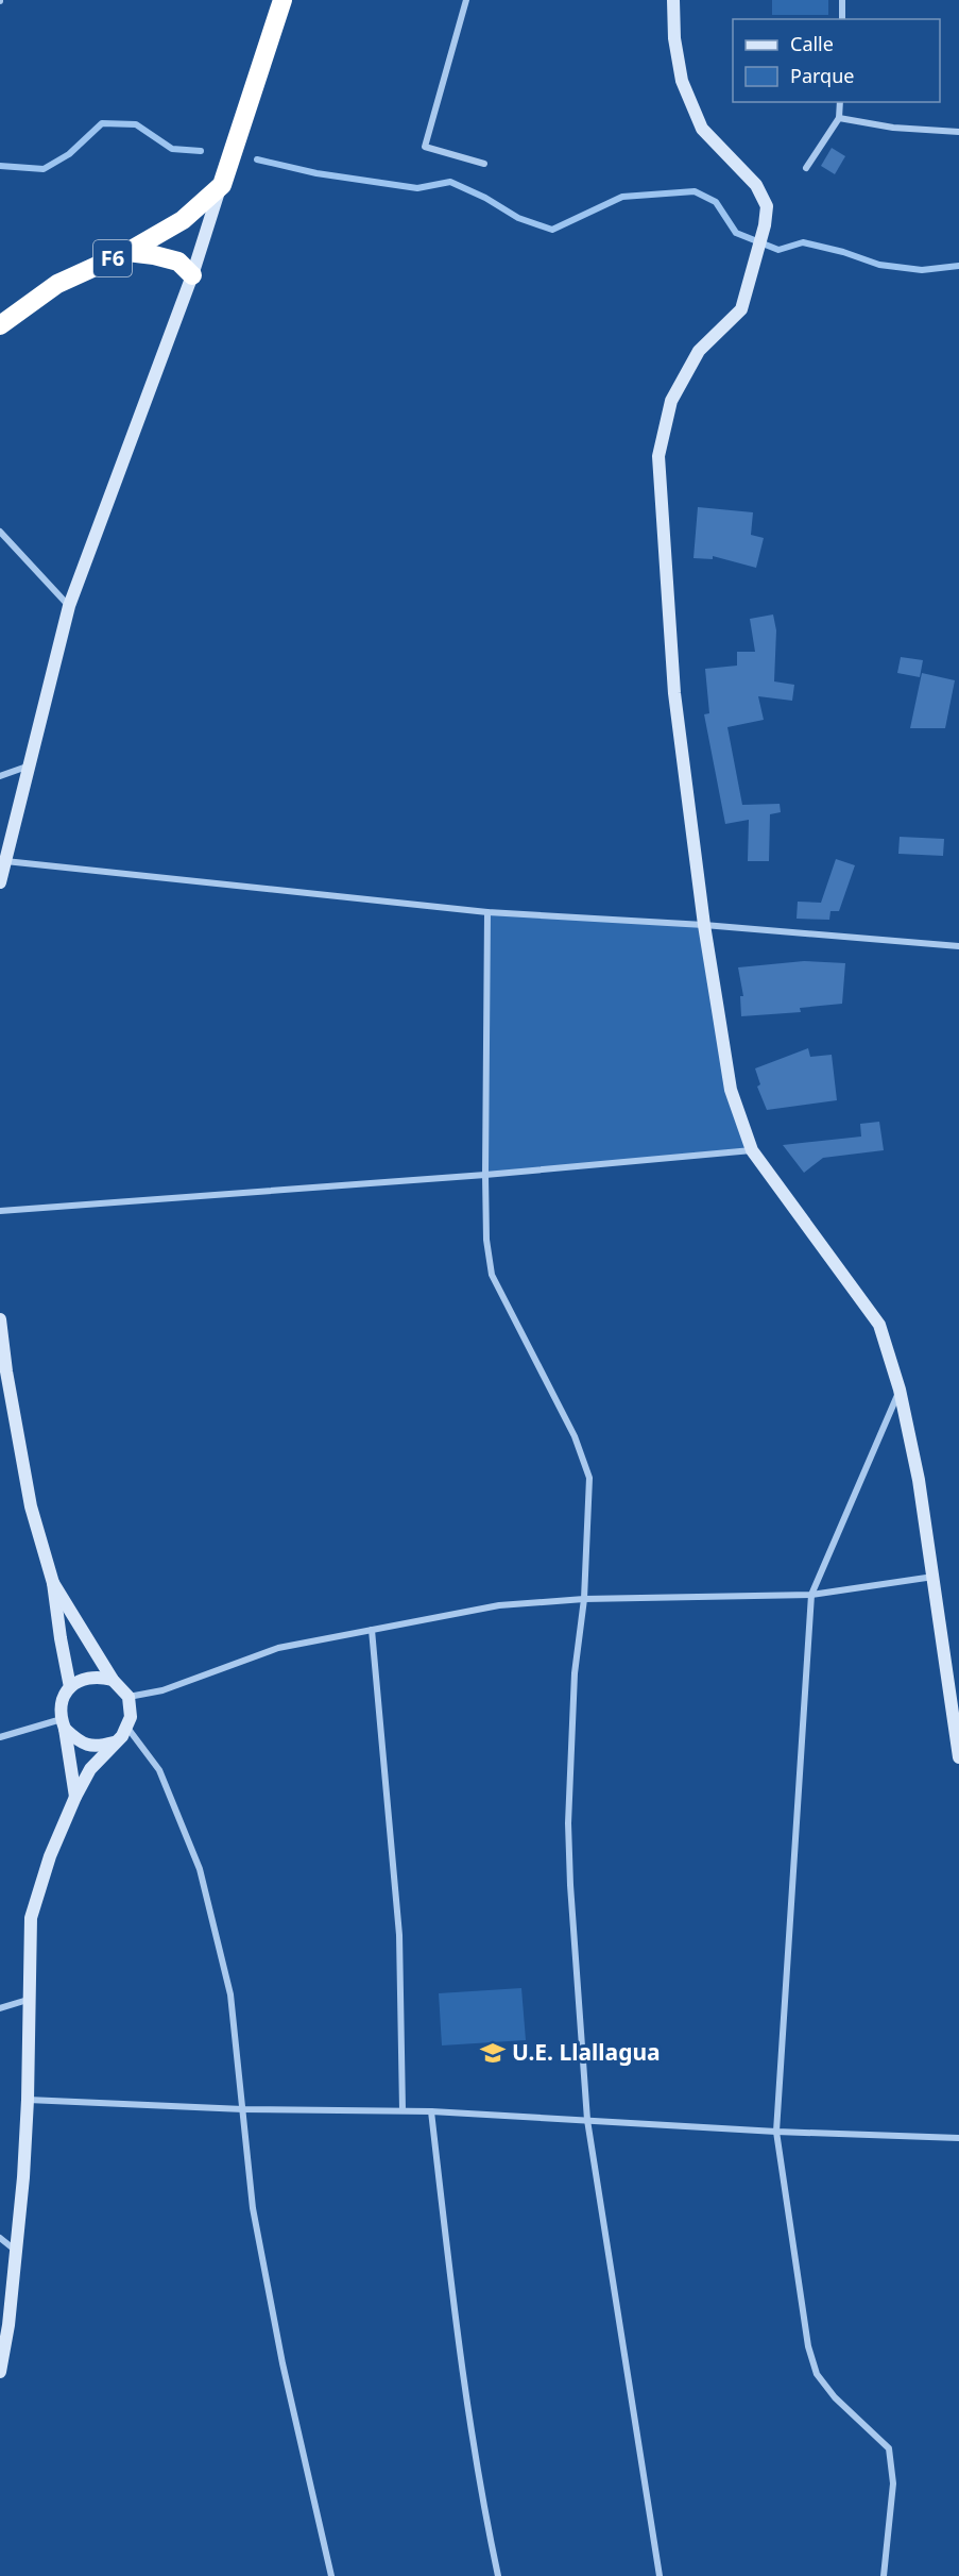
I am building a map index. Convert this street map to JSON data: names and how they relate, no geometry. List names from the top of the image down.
{
  "streets": {
    "highway": ["F6"]
  },
  "places": {
    "school or university": ["U.E. Llallagua"]
  },
  "legend": ["Calle", "Parque"]
}
